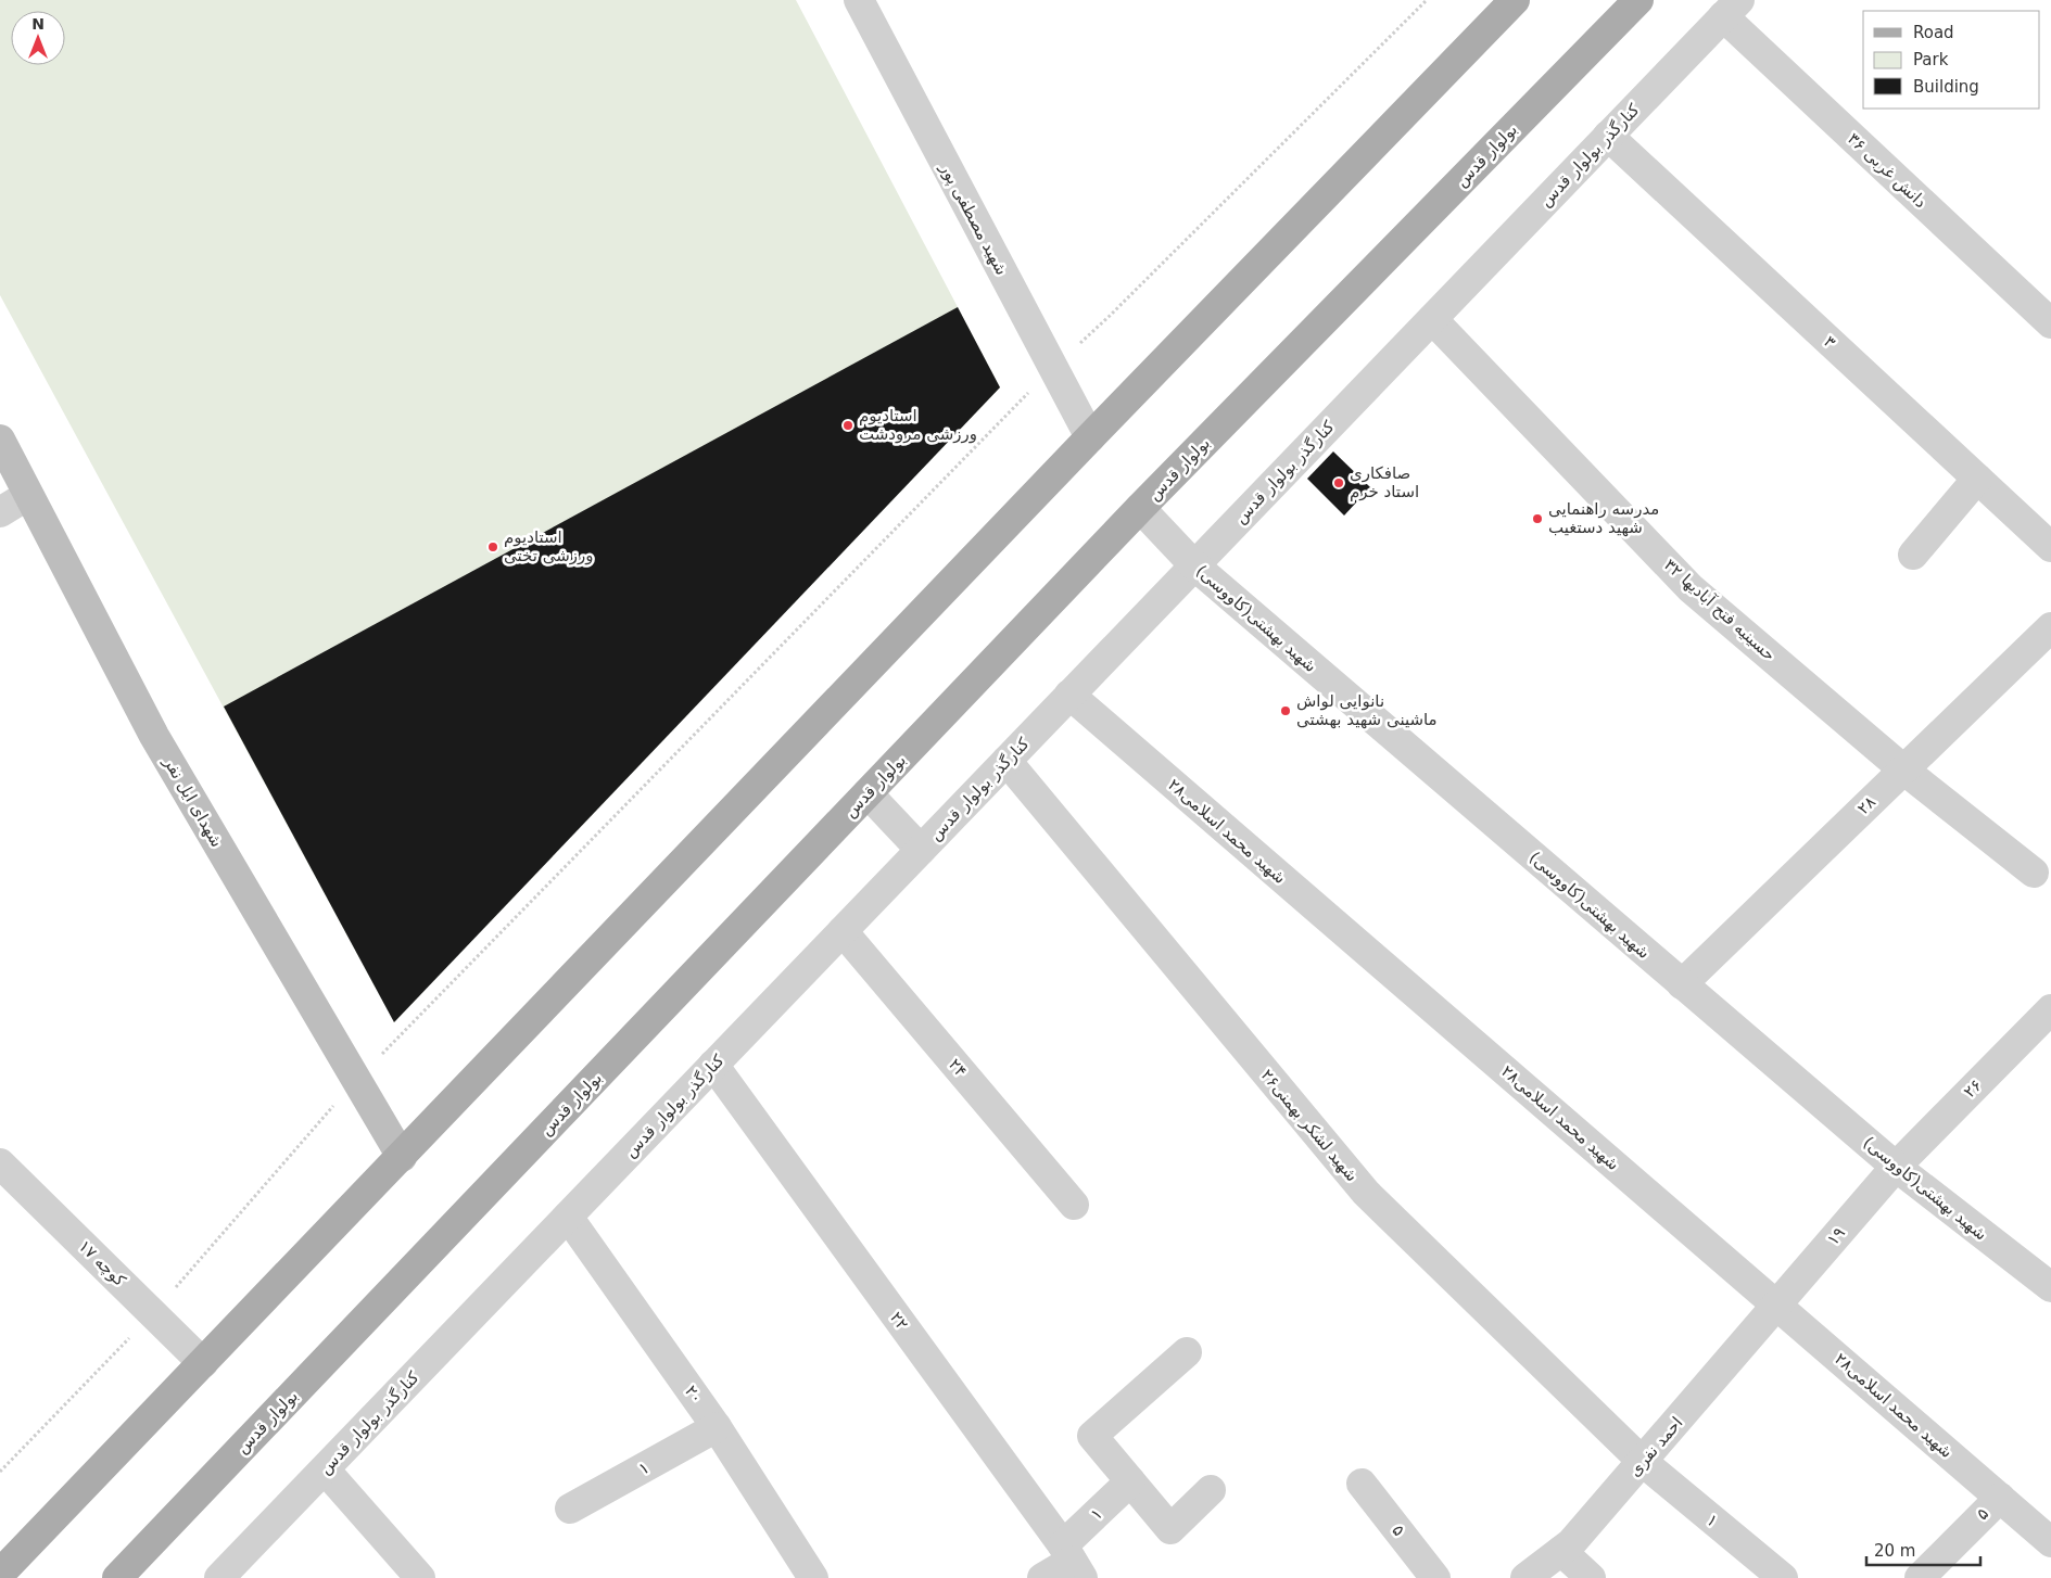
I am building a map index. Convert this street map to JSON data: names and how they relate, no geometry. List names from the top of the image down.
{
  "streets": {
    "main road": ["بولوار قدس", "شهدای ایل نفر"],
    "street": [
      "کنارگذر بولوار قدس",
      "دانش غربی ۳۶",
      "شهید مصطفی پور",
      "۳",
      "حسینیه فتح آبادیها ۳۲",
      "شهید بهشتی(کاووسی)",
      "۲۸",
      "شهید محمد اسلامی۲۸",
      "۲۴",
      "۲۶",
      "شهید لشکر بهمنی۲۶",
      "۱۹",
      "کوچه ۱۷",
      "۲۲",
      "۲۰",
      "احمد نفری",
      "۱",
      "۵"
    ]
  },
  "crossings": [
    ["بولوار قدس", "شهید بهشتی(کاووسی)"],
    ["کنارگذر بولوار قدس", "دانش غربی ۳۶"],
    ["کنارگذر بولوار قدس", "۳"],
    ["کنارگذر بولوار قدس", "حسینیه فتح آبادیها ۳۲"],
    ["کنارگذر بولوار قدس", "شهید بهشتی(کاووسی)"],
    ["کنارگذر بولوار قدس", "شهید محمد اسلامی۲۸"],
    ["کنارگذر بولوار قدس", "۲۴"],
    ["کنارگذر بولوار قدس", "شهید لشکر بهمنی۲۶"],
    ["کنارگذر بولوار قدس", "۲۲"],
    ["کنارگذر بولوار قدس", "۲۰"],
    ["حسینیه فتح آبادیها ۳۲", "۲۸"],
    ["شهید بهشتی(کاووسی)", "۲۸"],
    ["شهید بهشتی(کاووسی)", "۲۶"],
    ["شهید بهشتی(کاووسی)", "۱۹"],
    ["شهید محمد اسلامی۲۸", "۱۹"],
    ["شهید محمد اسلامی۲۸", "احمد نفری"],
    ["شهید محمد اسلامی۲۸", "۵"],
    ["۲۶", "۱۹"],
    ["شهید لشکر بهمنی۲۶", "احمد نفری"],
    ["شهید لشکر بهمنی۲۶", "۱"],
    ["۱۹", "احمد نفری"],
    ["۲۲", "۱"],
    ["۲۰", "۱"],
    ["احمد نفری", "۱"]
  ],
  "places": [
    "استادیوم ورزشی مرودشت",
    "صافکاری استاد خرم",
    "مدرسه راهنمایی شهید دستغیب",
    "استادیوم ورزشی تختی",
    "نانوایی لواش ماشینی شهید بهشتی"
  ],
  "legend": ["Road", "Park", "Building"],
  "scale_bar": "20 m",
  "north": "top"
}
